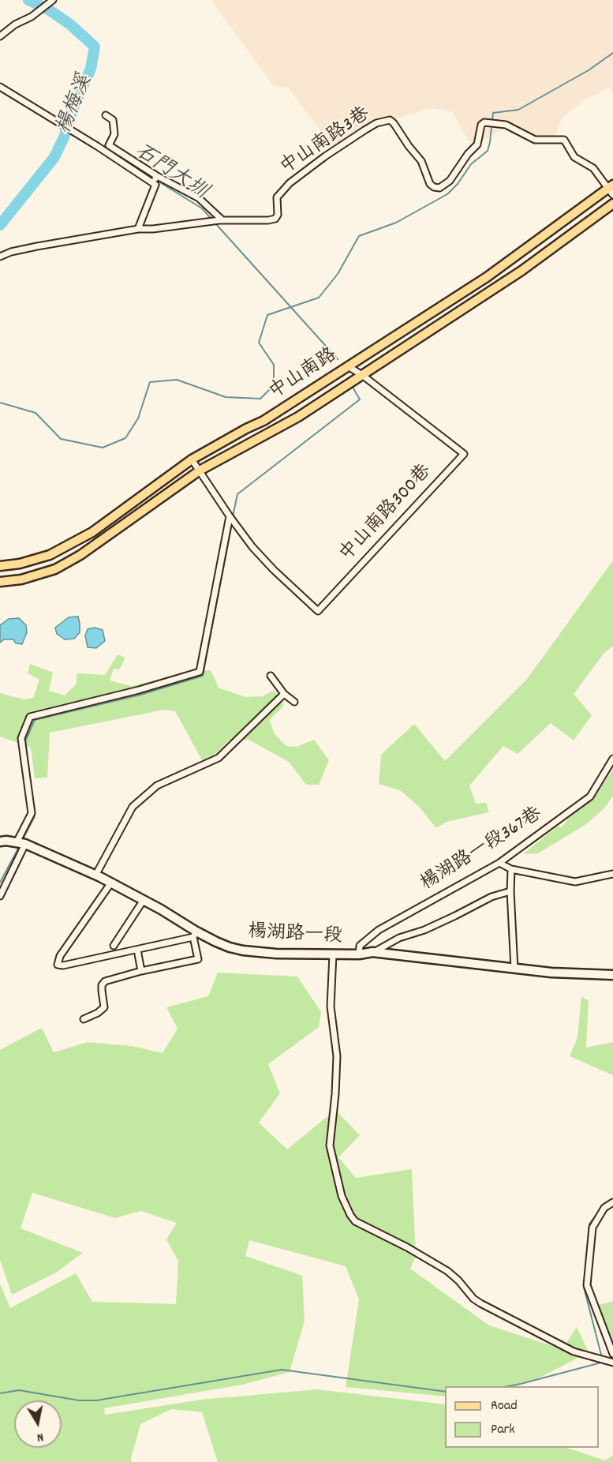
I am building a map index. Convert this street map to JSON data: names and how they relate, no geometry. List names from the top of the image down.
{
  "streets": {
    "main road": ["中山南路"],
    "street": [
      "中山南路3巷",
      "中山南路300巷",
      "楊湖路一段367巷",
      "楊湖路一段"
    ]
  },
  "crossings": [
    ["中山南路3巷", "中山南路"],
    ["中山南路", "中山南路300巷"],
    ["楊湖路一段367巷", "楊湖路一段"]
  ],
  "water": ["楊梅溪", "石門大圳"],
  "legend": ["Road", "Park"],
  "north": "bottom"
}
